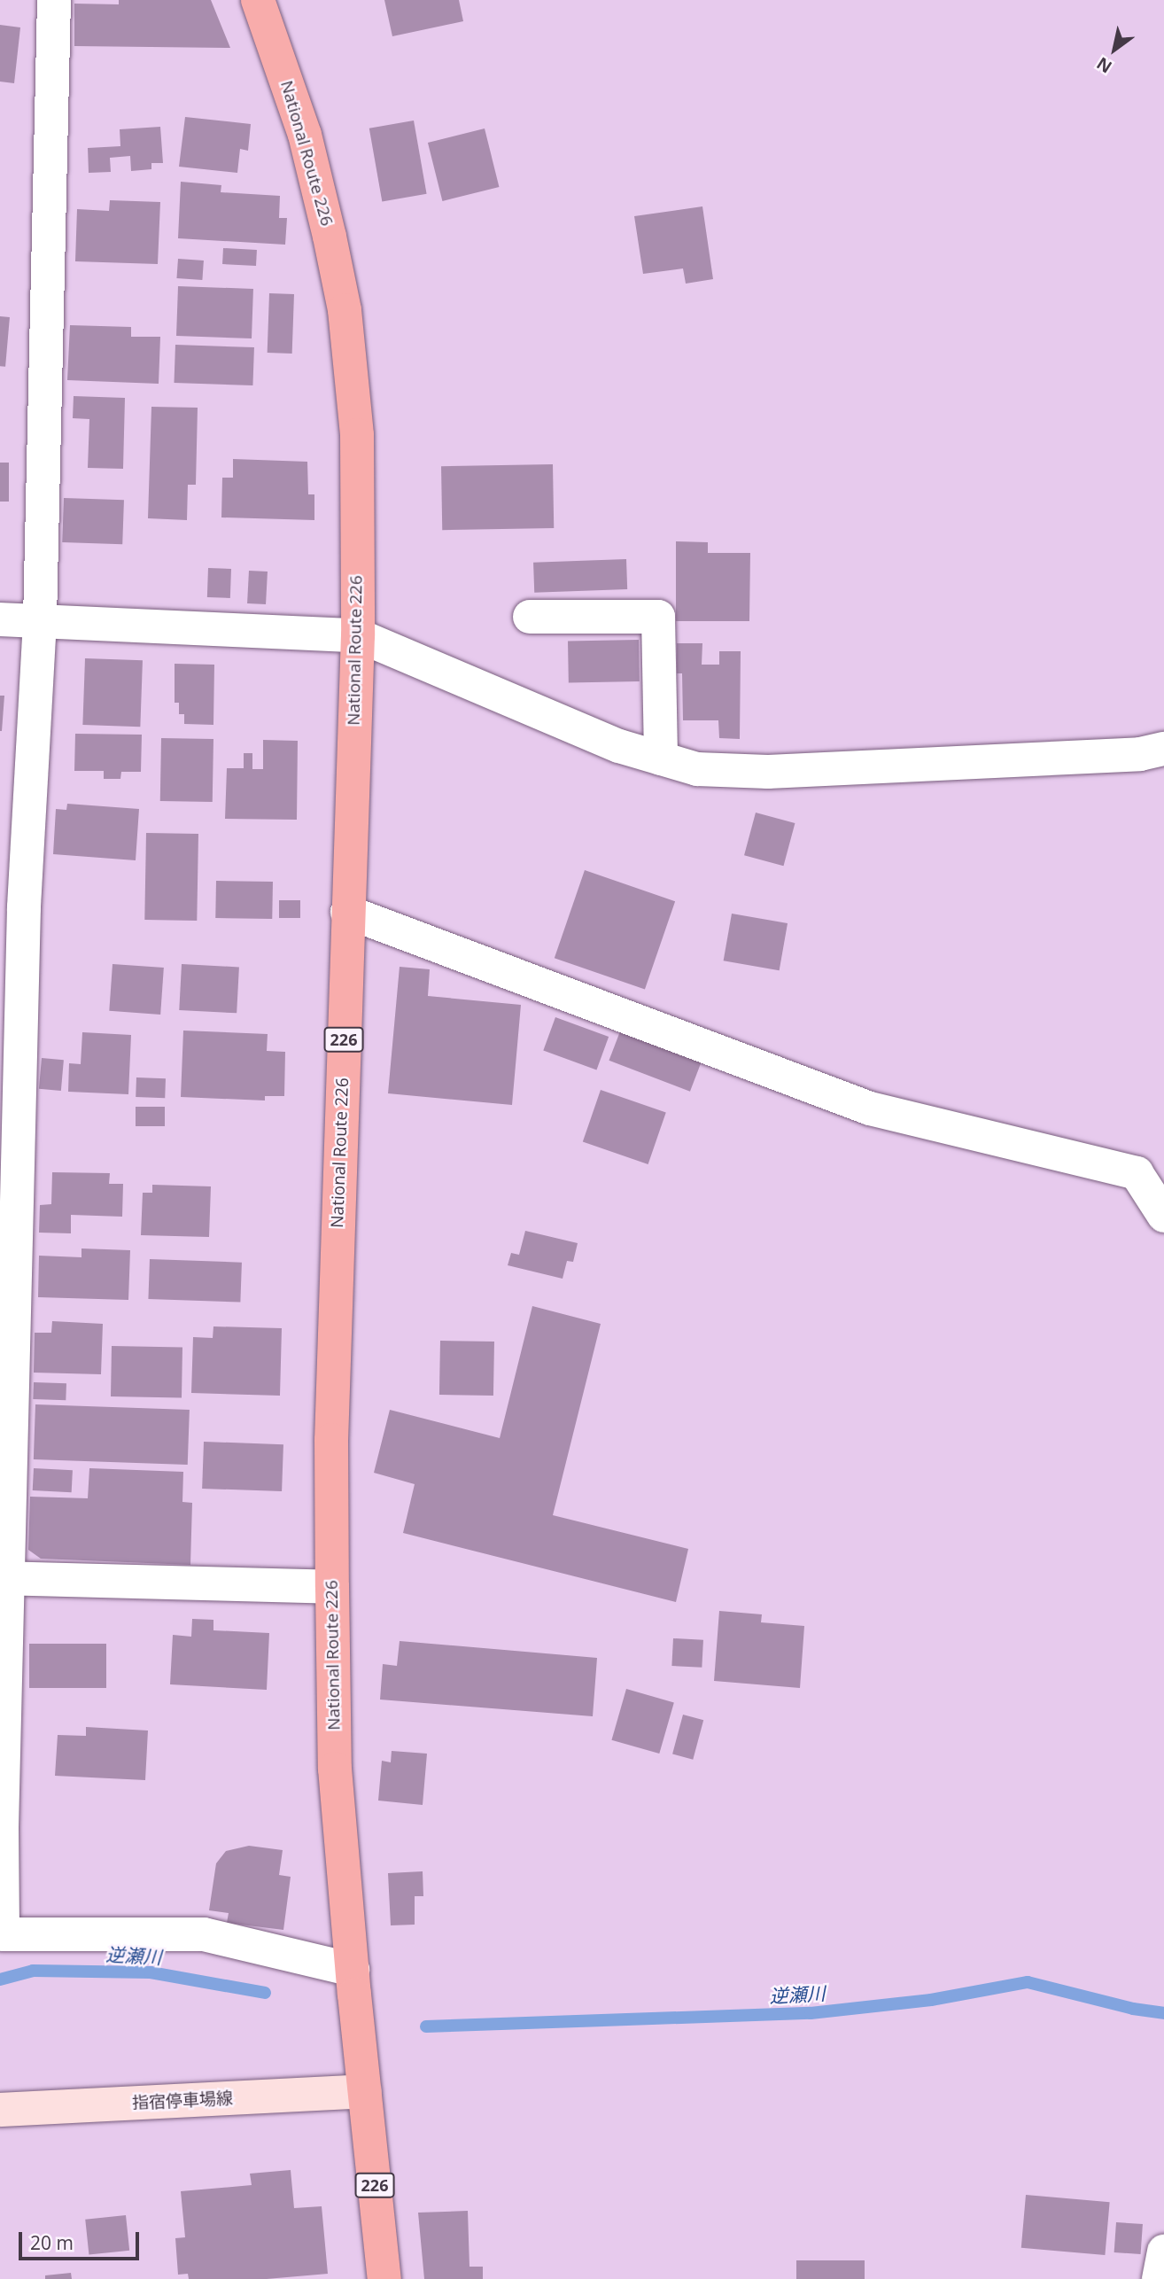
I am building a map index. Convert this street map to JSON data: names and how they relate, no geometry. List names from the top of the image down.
{
  "streets": {
    "highway": ["National Route 226", "226"],
    "main road": ["指宿停車場線"]
  },
  "crossings": [
    ["National Route 226", "指宿停車場線"]
  ],
  "water": ["逆瀬川"],
  "scale_bar": "20 m",
  "north": "bottom left"
}
